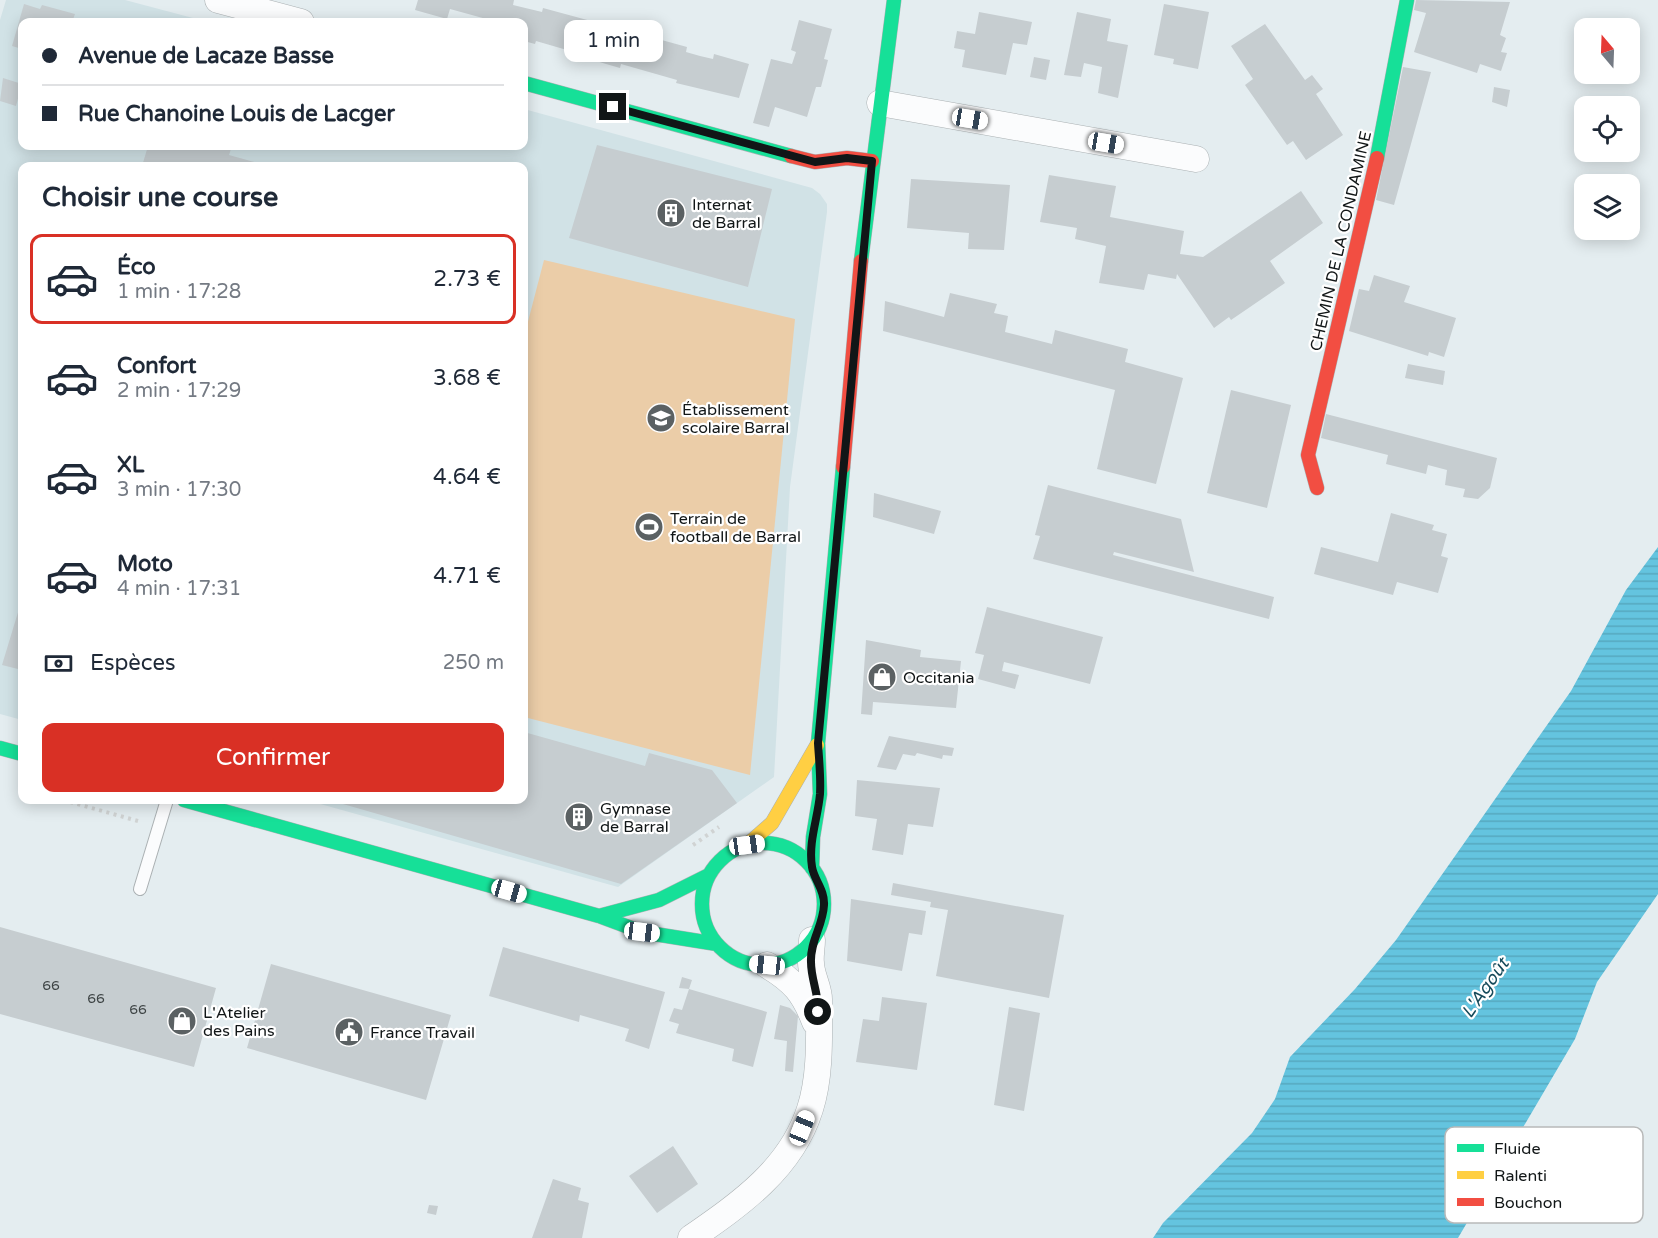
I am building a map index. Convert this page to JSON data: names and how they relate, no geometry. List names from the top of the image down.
{
  "streets": {
    "main road": ["CHEMIN DE LA CONDAMINE"]
  },
  "water": ["L'Agoût"],
  "places": {
    "building": ["Internat de Barral", "Gymnase de Barral"],
    "school or university": ["Établissement scolaire Barral"],
    "sports": ["Terrain de football de Barral"],
    "shop": ["Occitania", "L'Atelier des Pains"],
    "public building": ["France Travail"]
  },
  "house_numbers": ["66", "66", "66"],
  "legend": ["Fluide", "Ralenti", "Bouchon"],
  "north": "top",
  "page": {
    "banner": ["Avenue de Lacaze Basse", "Rue Chanoine Louis de Lacger"],
    "bubble": "1 min",
    "heading": "Choisir une course",
    "list": [
      {
        "name": "Éco",
        "note": "1 min · 17:28",
        "value": "2.73 €"
      },
      {
        "name": "Confort",
        "note": "2 min · 17:29",
        "value": "3.68 €"
      },
      {
        "name": "XL",
        "note": "3 min · 17:30",
        "value": "4.64 €"
      },
      {
        "name": "Moto",
        "note": "4 min · 17:31",
        "value": "4.71 €"
      }
    ],
    "pay": ["Espèces", "250 m"],
    "buttons": "Confirmer"
  }
}
